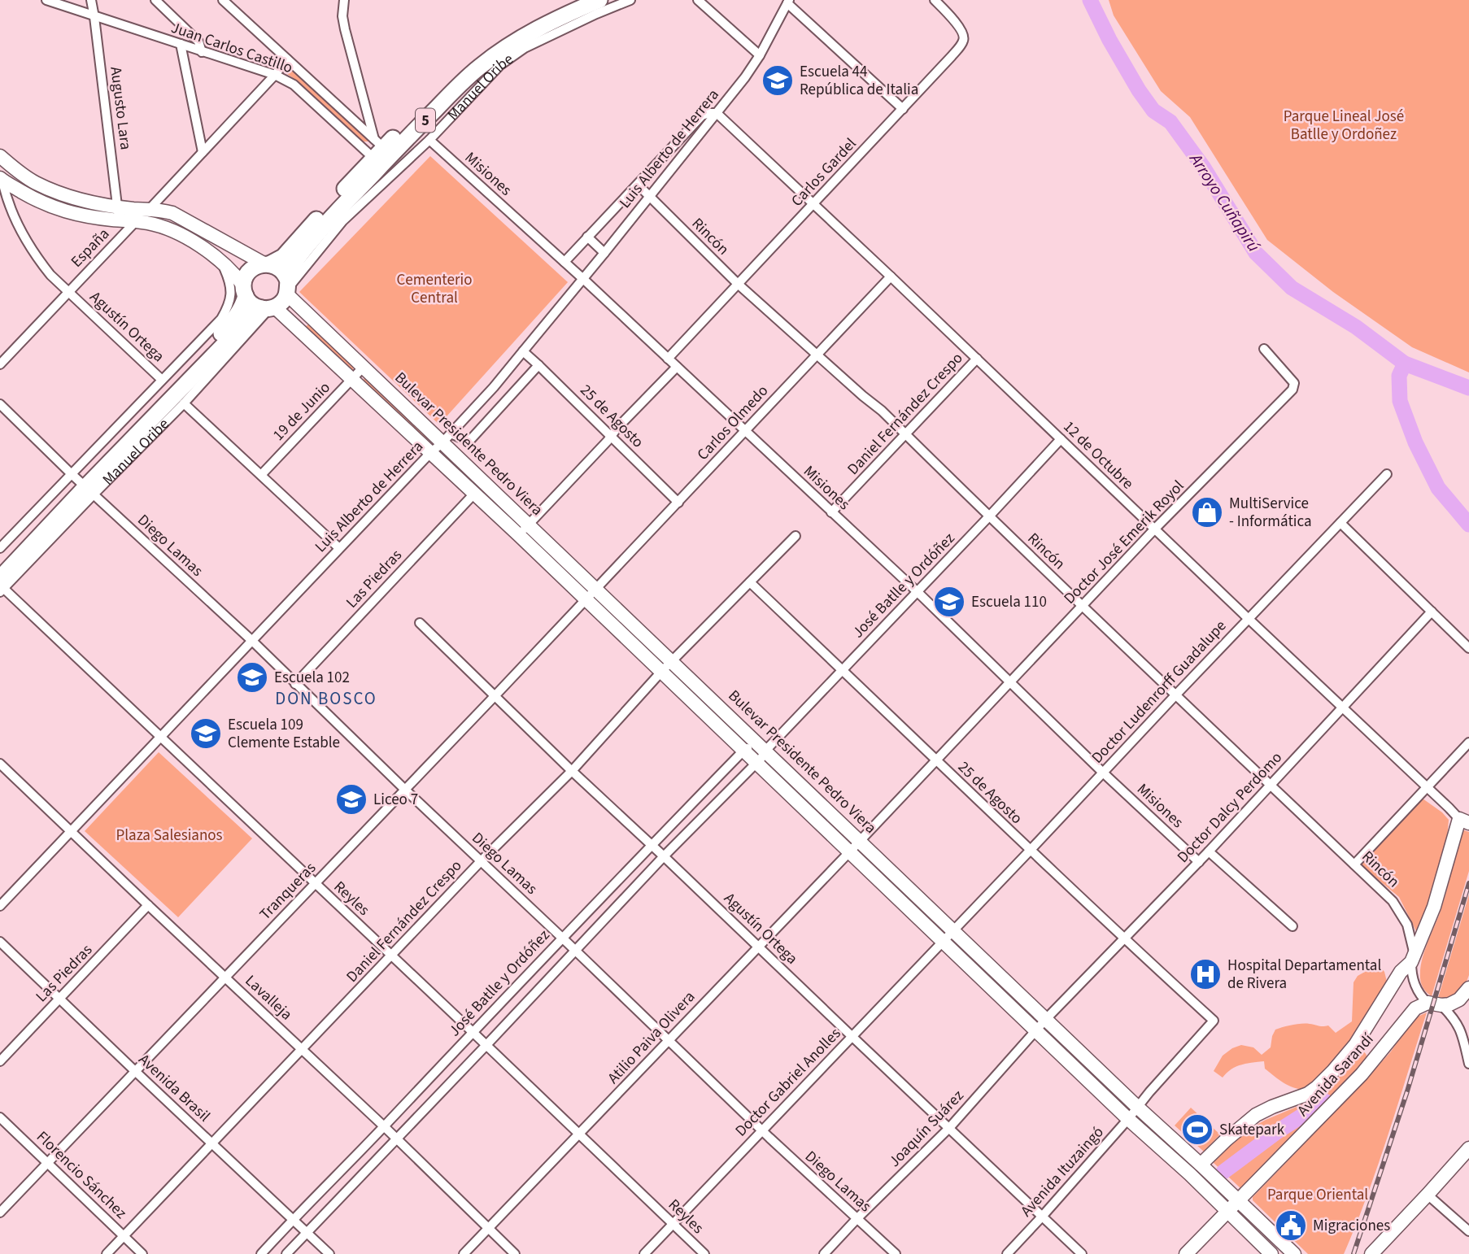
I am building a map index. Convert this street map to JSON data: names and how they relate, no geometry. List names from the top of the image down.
{
  "streets": {
    "highway": ["Manuel Oribe", "5"],
    "street": [
      "Juan Carlos Castillo",
      "Augusto Lara",
      "Luis Alberto de Herrera",
      "Carlos Gardel",
      "Misiones",
      "Rincón",
      "España",
      "Agustín Ortega",
      "19 de Junio",
      "Daniel Fernández Crespo",
      "25 de Agosto",
      "Carlos Olmedo",
      "Bulevar Presidente Pedro Viera",
      "12 de Octubre",
      "Doctor José Emerik Royol",
      "Diego Lamas",
      "Las Piedras",
      "José Batlle y Ordóñez",
      "Doctor Ludenrorff Guadalupe",
      "Doctor Dalcy Perdomo",
      "Tranqueras",
      "Reyles",
      "Lavalleja",
      "Atilio Paiva Olivera",
      "Avenida Sarandí",
      "Doctor Gabriel Anolles",
      "Avenida Brasil",
      "Joaquín Suárez",
      "Avenida Ituzaingó",
      "Florencio Sánchez"
    ]
  },
  "crossings": [
    ["Juan Carlos Castillo", "Manuel Oribe"],
    ["Juan Carlos Castillo", "Augusto Lara"],
    ["Juan Carlos Castillo", "España"],
    ["Manuel Oribe", "Misiones"],
    ["Manuel Oribe", "Bulevar Presidente Pedro Viera"],
    ["Manuel Oribe", "Diego Lamas"],
    ["Manuel Oribe", "Reyles"],
    ["Luis Alberto de Herrera", "Misiones"],
    ["Luis Alberto de Herrera", "Rincón"],
    ["Luis Alberto de Herrera", "25 de Agosto"],
    ["Luis Alberto de Herrera", "Bulevar Presidente Pedro Viera"],
    ["Luis Alberto de Herrera", "12 de Octubre"],
    ["Luis Alberto de Herrera", "Diego Lamas"],
    ["Luis Alberto de Herrera", "Reyles"],
    ["Luis Alberto de Herrera", "Lavalleja"],
    ["Carlos Gardel", "Misiones"],
    ["Carlos Gardel", "Rincón"],
    ["Carlos Gardel", "12 de Octubre"],
    ["Misiones", "Daniel Fernández Crespo"],
    ["Misiones", "Carlos Olmedo"],
    ["Misiones", "Doctor José Emerik Royol"],
    ["Misiones", "José Batlle y Ordóñez"],
    ["Misiones", "Doctor Ludenrorff Guadalupe"],
    ["Misiones", "Doctor Dalcy Perdomo"],
    ["Rincón", "Daniel Fernández Crespo"],
    ["Rincón", "Carlos Olmedo"],
    ["Rincón", "Doctor José Emerik Royol"],
    ["Rincón", "José Batlle y Ordóñez"],
    ["Rincón", "Doctor Ludenrorff Guadalupe"],
    ["Rincón", "Doctor Dalcy Perdomo"],
    ["Rincón", "Avenida Sarandí"],
    ["España", "Agustín Ortega"],
    ["Agustín Ortega", "Daniel Fernández Crespo"],
    ["Agustín Ortega", "José Batlle y Ordóñez"],
    ["Agustín Ortega", "Tranqueras"],
    ["Agustín Ortega", "Atilio Paiva Olivera"],
    ["Agustín Ortega", "Doctor Gabriel Anolles"],
    ["Agustín Ortega", "Joaquín Suárez"],
    ["Agustín Ortega", "Avenida Ituzaingó"],
    ["19 de Junio", "Bulevar Presidente Pedro Viera"],
    ["Daniel Fernández Crespo", "25 de Agosto"],
    ["Daniel Fernández Crespo", "Bulevar Presidente Pedro Viera"],
    ["Daniel Fernández Crespo", "12 de Octubre"],
    ["Daniel Fernández Crespo", "Diego Lamas"],
    ["Daniel Fernández Crespo", "Reyles"],
    ["Daniel Fernández Crespo", "Lavalleja"],
    ["Daniel Fernández Crespo", "Avenida Brasil"],
    ["Daniel Fernández Crespo", "Florencio Sánchez"],
    ["25 de Agosto", "Carlos Olmedo"],
    ["25 de Agosto", "Doctor José Emerik Royol"],
    ["25 de Agosto", "José Batlle y Ordóñez"],
    ["25 de Agosto", "Doctor Ludenrorff Guadalupe"],
    ["25 de Agosto", "Doctor Dalcy Perdomo"],
    ["25 de Agosto", "Avenida Ituzaingó"],
    ["Carlos Olmedo", "Bulevar Presidente Pedro Viera"],
    ["Carlos Olmedo", "12 de Octubre"],
    ["Carlos Olmedo", "Tranqueras"],
    ["Bulevar Presidente Pedro Viera", "Doctor José Emerik Royol"],
    ["Bulevar Presidente Pedro Viera", "Las Piedras"],
    ["Bulevar Presidente Pedro Viera", "José Batlle y Ordóñez"],
    ["Bulevar Presidente Pedro Viera", "Doctor Ludenrorff Guadalupe"],
    ["Bulevar Presidente Pedro Viera", "Doctor Dalcy Perdomo"],
    ["Bulevar Presidente Pedro Viera", "Tranqueras"],
    ["Bulevar Presidente Pedro Viera", "Atilio Paiva Olivera"],
    ["Bulevar Presidente Pedro Viera", "Avenida Sarandí"],
    ["Bulevar Presidente Pedro Viera", "Doctor Gabriel Anolles"],
    ["Bulevar Presidente Pedro Viera", "Joaquín Suárez"],
    ["Bulevar Presidente Pedro Viera", "Avenida Ituzaingó"],
    ["12 de Octubre", "Doctor José Emerik Royol"],
    ["12 de Octubre", "José Batlle y Ordóñez"],
    ["12 de Octubre", "Doctor Ludenrorff Guadalupe"],
    ["12 de Octubre", "Doctor Dalcy Perdomo"],
    ["Doctor José Emerik Royol", "Atilio Paiva Olivera"],
    ["Diego Lamas", "Las Piedras"],
    ["Diego Lamas", "José Batlle y Ordóñez"],
    ["Diego Lamas", "Tranqueras"],
    ["Diego Lamas", "Atilio Paiva Olivera"],
    ["Diego Lamas", "Doctor Gabriel Anolles"],
    ["Diego Lamas", "Joaquín Suárez"],
    ["Las Piedras", "Lavalleja"],
    ["Las Piedras", "Avenida Brasil"],
    ["José Batlle y Ordóñez", "Reyles"],
    ["José Batlle y Ordóñez", "Lavalleja"],
    ["José Batlle y Ordóñez", "Avenida Brasil"],
    ["Doctor Ludenrorff Guadalupe", "Doctor Gabriel Anolles"],
    ["Doctor Dalcy Perdomo", "Joaquín Suárez"],
    ["Tranqueras", "Reyles"],
    ["Tranqueras", "Lavalleja"],
    ["Tranqueras", "Avenida Brasil"],
    ["Tranqueras", "Florencio Sánchez"],
    ["Reyles", "Atilio Paiva Olivera"],
    ["Reyles", "Doctor Gabriel Anolles"],
    ["Lavalleja", "Atilio Paiva Olivera"]
  ],
  "districts": ["DON BOSCO"],
  "water": ["Arroyo Cuñapirú"],
  "parks": [
    "Parque Lineal José Batlle y Ordoñez",
    "Cementerio Central",
    "Plaza Salesianos",
    "Parque Oriental"
  ],
  "places": {
    "school or university": [
      "Escuela 44 República de Italia",
      "Escuela 110",
      "Escuela 102",
      "Escuela 109 Clemente Estable",
      "Liceo 7"
    ],
    "shop": ["MultiService - Informática"],
    "hospital": ["Hospital Departamental de Rivera"],
    "sports": ["Skatepark"],
    "public building": ["Migraciones"]
  }
}
